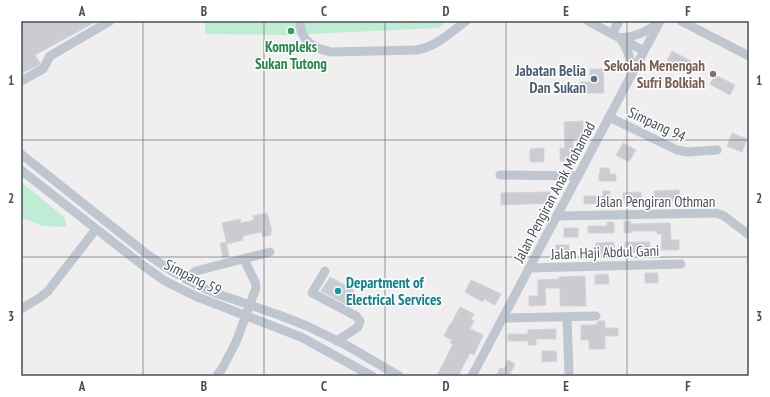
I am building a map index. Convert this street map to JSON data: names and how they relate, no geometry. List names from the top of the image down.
{
  "streets": {
    "street": [
      "Simpang 94",
      "Jalan Pengiran Anak Mohamad",
      "Jalan Pengiran Othman",
      "Jalan Haji Abdul Gani",
      "Simpang 59"
    ]
  },
  "crossings": [
    ["Simpang 94", "Jalan Pengiran Anak Mohamad"],
    ["Jalan Pengiran Anak Mohamad", "Jalan Pengiran Othman"],
    ["Jalan Pengiran Anak Mohamad", "Jalan Haji Abdul Gani"]
  ],
  "places": [
    "Kompleks Sukan Tutong",
    "Sekolah Menengah Sufri Bolkiah",
    "Jabatan Belia Dan Sukan",
    "Department of Electrical Services"
  ],
  "grid": {
    "columns": [
      "A",
      "B",
      "C",
      "D",
      "E",
      "F"
    ],
    "rows": ["1", "2", "3"]
  }
}
